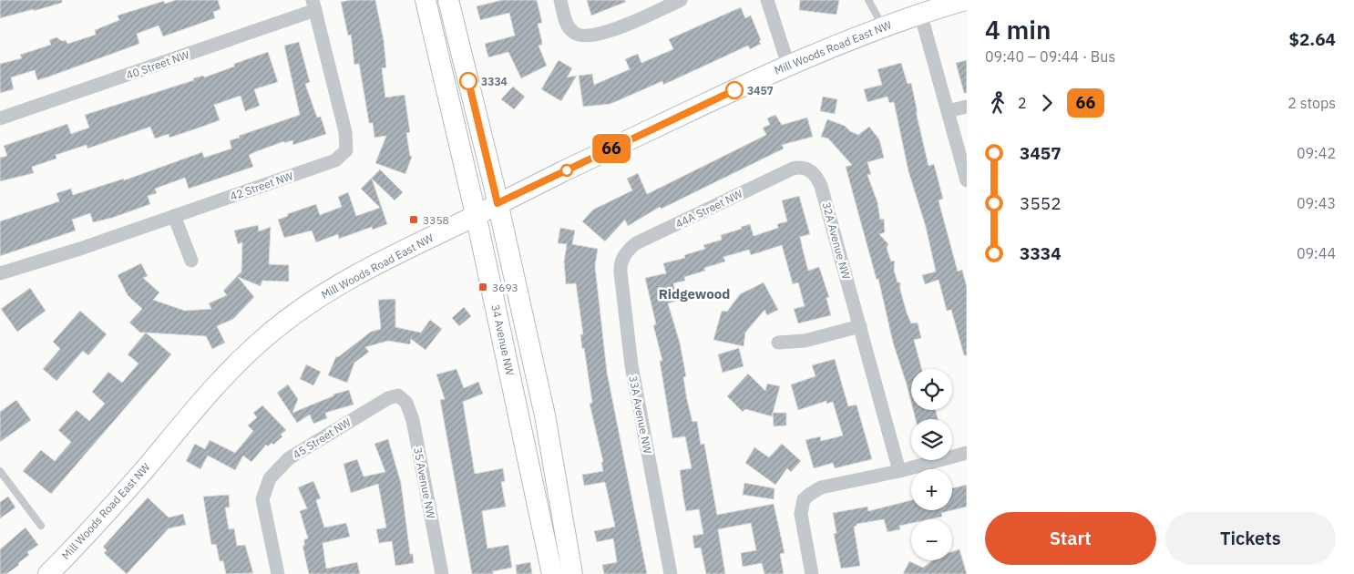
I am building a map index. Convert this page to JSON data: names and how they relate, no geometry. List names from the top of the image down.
{
  "streets": {
    "main road": ["Mill Woods Road East NW", "34 Avenue NW"],
    "street": [
      "40 Street NW",
      "42 Street NW",
      "44A Street NW",
      "32A Avenue NW",
      "33A Avenue NW",
      "45 Street NW",
      "35 Avenue NW"
    ]
  },
  "crossings": [
    ["Mill Woods Road East NW", "34 Avenue NW"],
    ["40 Street NW", "42 Street NW"],
    ["44A Street NW", "32A Avenue NW"],
    ["44A Street NW", "33A Avenue NW"],
    ["45 Street NW", "35 Avenue NW"]
  ],
  "districts": ["Ridgewood"],
  "places": {
    "other": ["3334", "3457"],
    "transit": ["3358", "3693"]
  },
  "lines": ["bus line 66"],
  "page": {
    "on_map": "66",
    "heading": ["4 min", "09:40 – 09:44 · Bus", "$2.64"],
    "legs": ["2", "66", "2 stops"],
    "list": [
      {
        "name": "3457",
        "value": "09:42"
      },
      {
        "name": "3552",
        "value": "09:43"
      },
      {
        "name": "3334",
        "value": "09:44"
      }
    ],
    "map_buttons": ["+", "−"],
    "buttons": ["Start", "Tickets"]
  }
}
